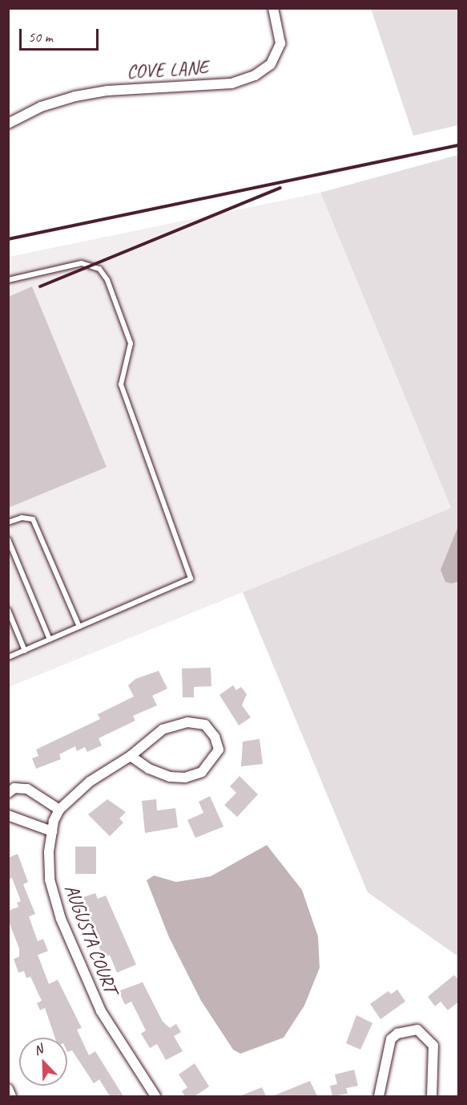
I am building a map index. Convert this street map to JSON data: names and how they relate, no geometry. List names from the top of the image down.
{
  "streets": {
    "street": ["COVE LANE", "AUGUSTA COURT"]
  },
  "scale_bar": "50 m",
  "north": "top left"
}
